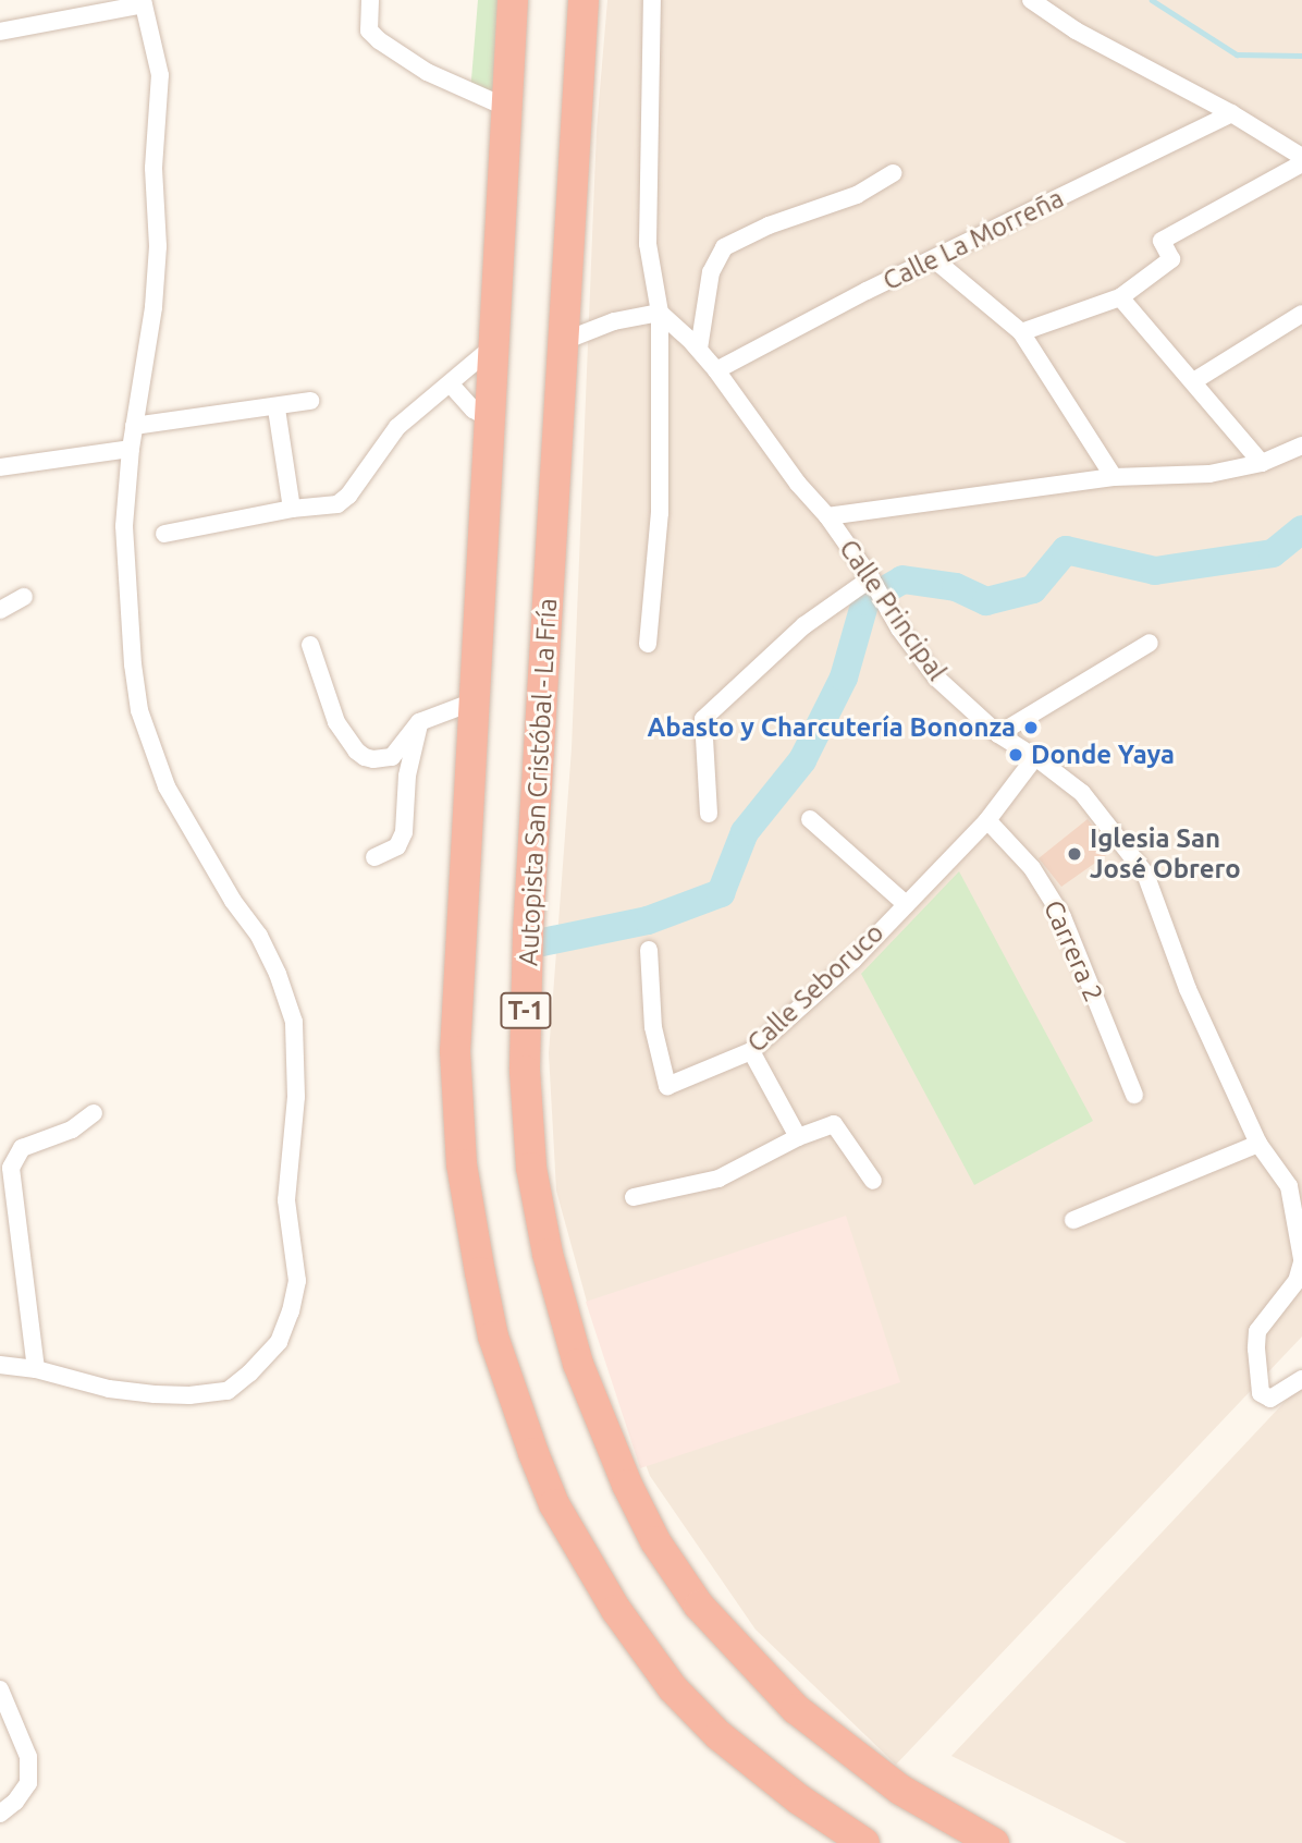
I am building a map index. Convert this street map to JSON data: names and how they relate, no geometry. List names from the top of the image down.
{
  "streets": {
    "highway": ["Autopista San Cristóbal - La Fría", "T-1"],
    "street": [
      "Calle La Morreña",
      "Calle Principal",
      "Carrera 2",
      "Calle Seboruco"
    ]
  },
  "crossings": [
    ["Calle La Morreña", "Calle Principal"],
    ["Calle Principal", "Calle Seboruco"],
    ["Carrera 2", "Calle Seboruco"]
  ],
  "places": ["Abasto y Charcutería Bononza", "Donde Yaya", "Iglesia San José Obrero"]
}
